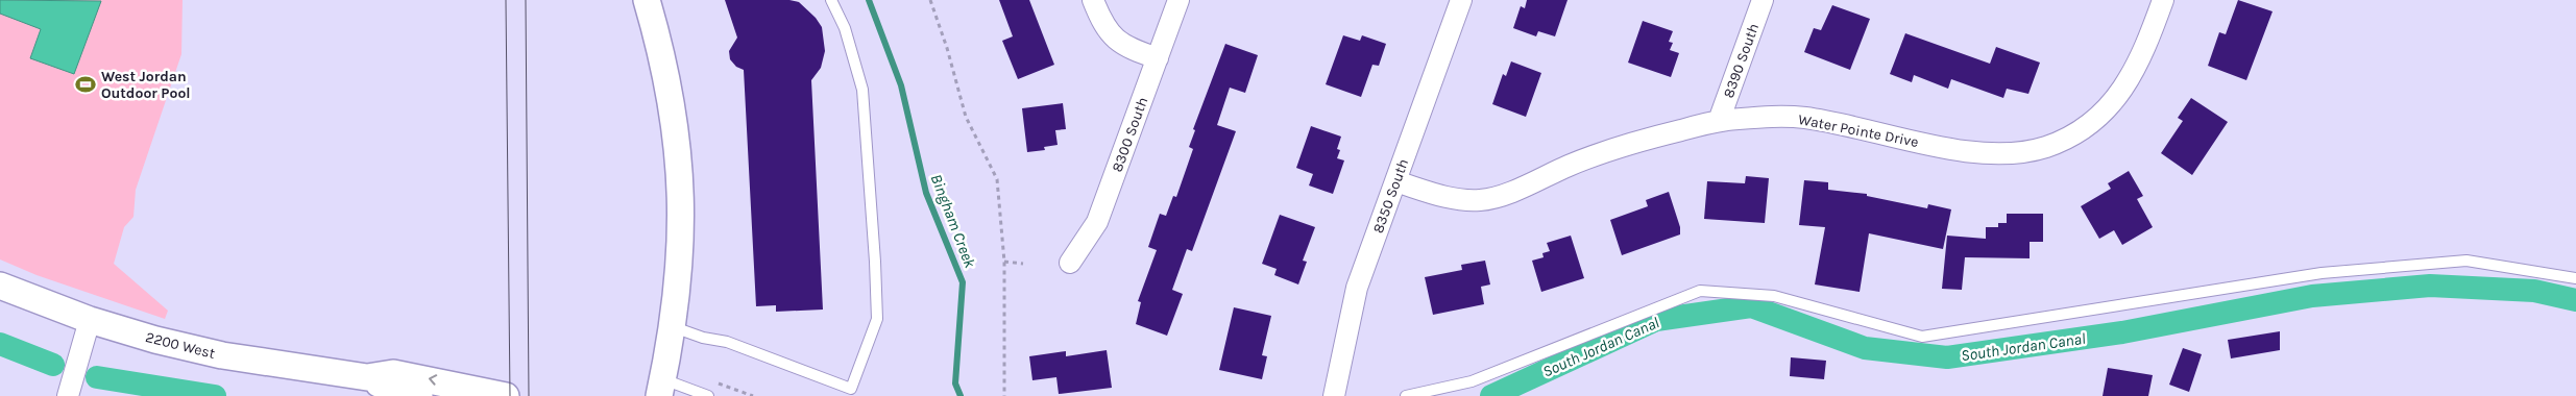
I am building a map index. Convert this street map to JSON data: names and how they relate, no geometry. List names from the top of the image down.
{
  "streets": {
    "street": [
      "8390 South",
      "Water Pointe Drive",
      "8300 South",
      "8350 South",
      "2200 West"
    ]
  },
  "crossings": [
    ["8390 South", "Water Pointe Drive"],
    ["Water Pointe Drive", "8350 South"]
  ],
  "water": ["Bingham Creek", "South Jordan Canal"],
  "places": {
    "sports": ["West Jordan Outdoor Pool"]
  }
}
